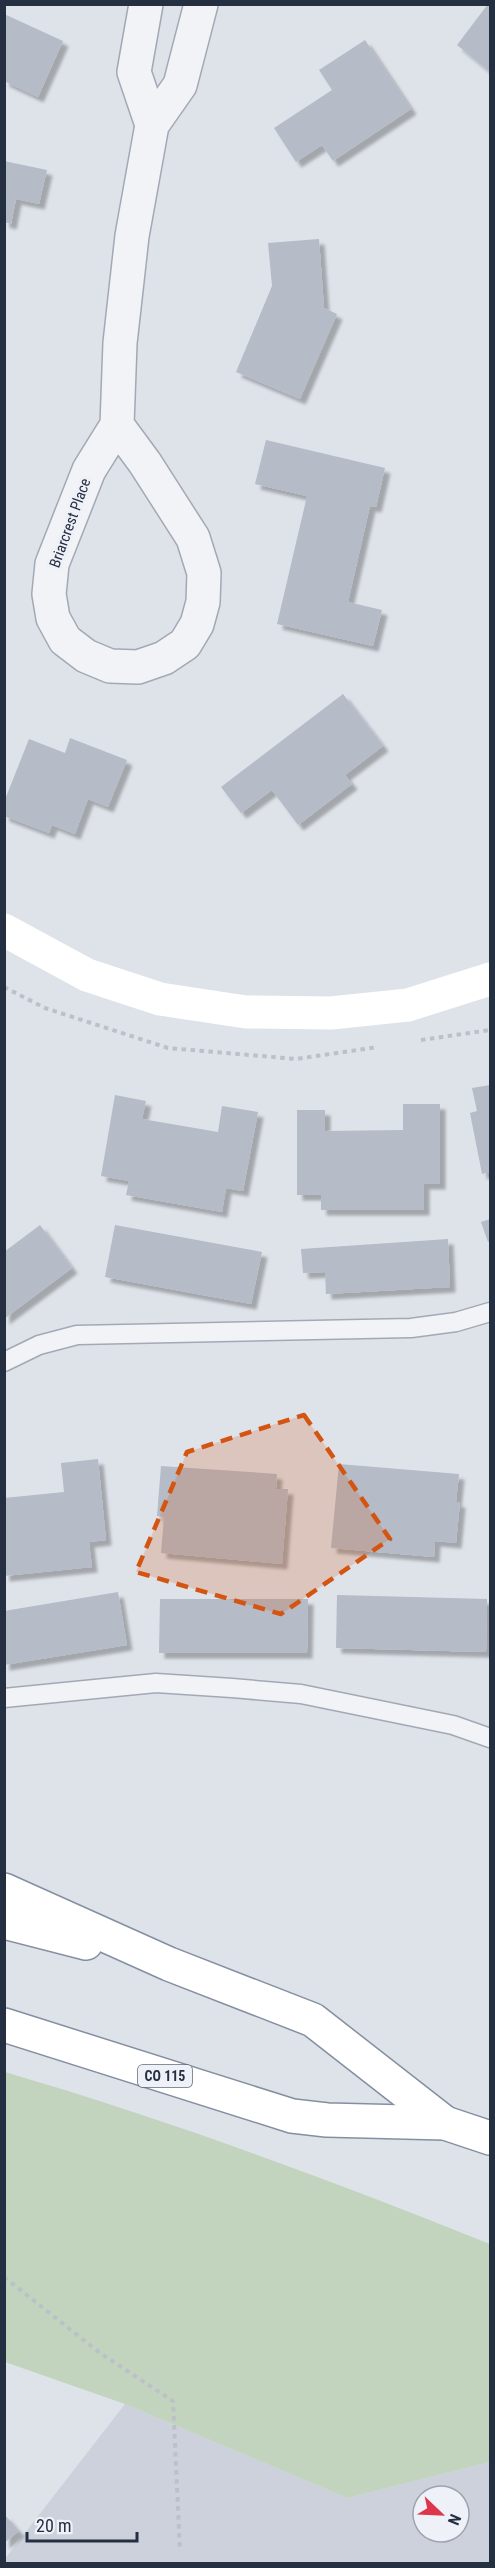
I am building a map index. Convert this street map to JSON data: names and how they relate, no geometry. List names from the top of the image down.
{
  "streets": {
    "main road": ["CO 115"],
    "street": ["Briarcrest Place"]
  },
  "scale_bar": "20 m",
  "north": "bottom right"
}
